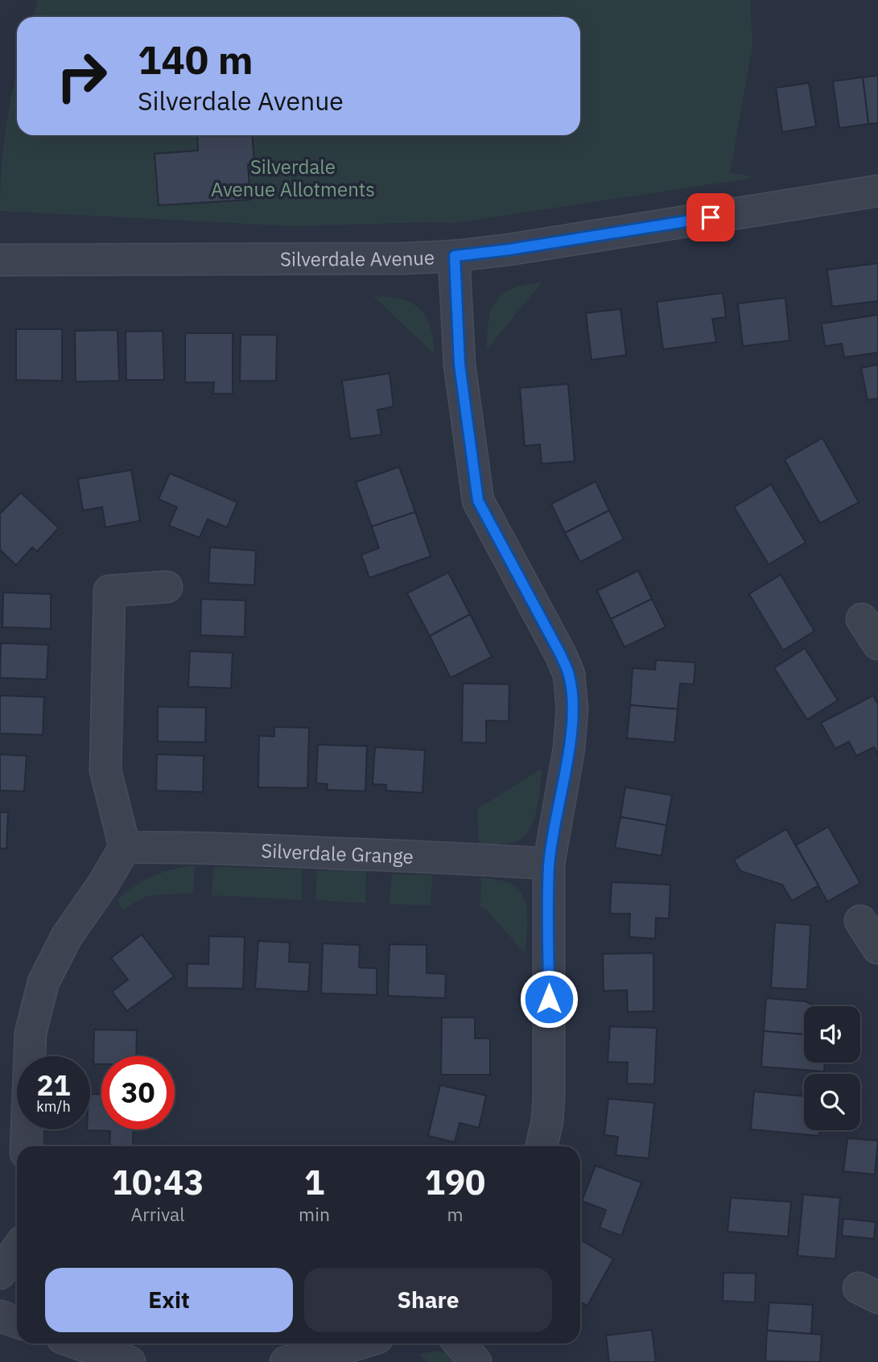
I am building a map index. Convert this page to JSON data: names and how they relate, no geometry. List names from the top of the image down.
{
  "streets": {
    "street": ["Silverdale Avenue", "Silverdale Grange"]
  },
  "parks": ["Silverdale Avenue Allotments"],
  "page": {
    "turn": ["140 m", "Silverdale Avenue"],
    "speed": "21 km/h",
    "limit": "30",
    "eta": [
      "10:43",
      "Arrival",
      "1",
      "min",
      "190",
      "m"
    ],
    "buttons": ["Exit", "Share"]
  }
}
